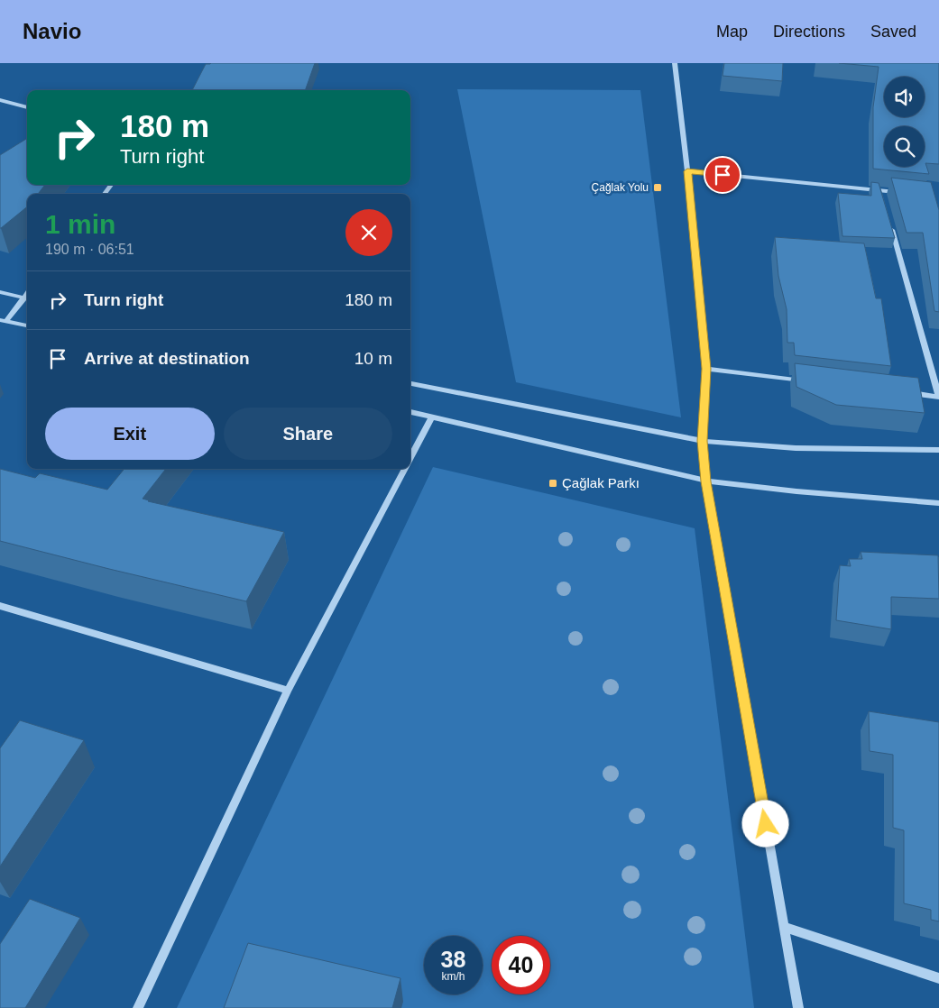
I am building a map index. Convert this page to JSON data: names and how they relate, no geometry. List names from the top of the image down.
{
  "places": {
    "transit": ["Çağlak Yolu", "Çağlak Parkı"]
  },
  "page": {
    "header": "Navio",
    "nav": ["Map", "Directions", "Saved"],
    "turn": ["180 m", "Turn right"],
    "heading": ["1 min", "190 m · 06:51"],
    "list": [
      {
        "name": "Turn right",
        "value": "180 m"
      },
      {
        "name": "Arrive at destination",
        "value": "10 m"
      }
    ],
    "buttons": ["Exit", "Share"],
    "speed": "38 km/h",
    "limit": "40"
  }
}
